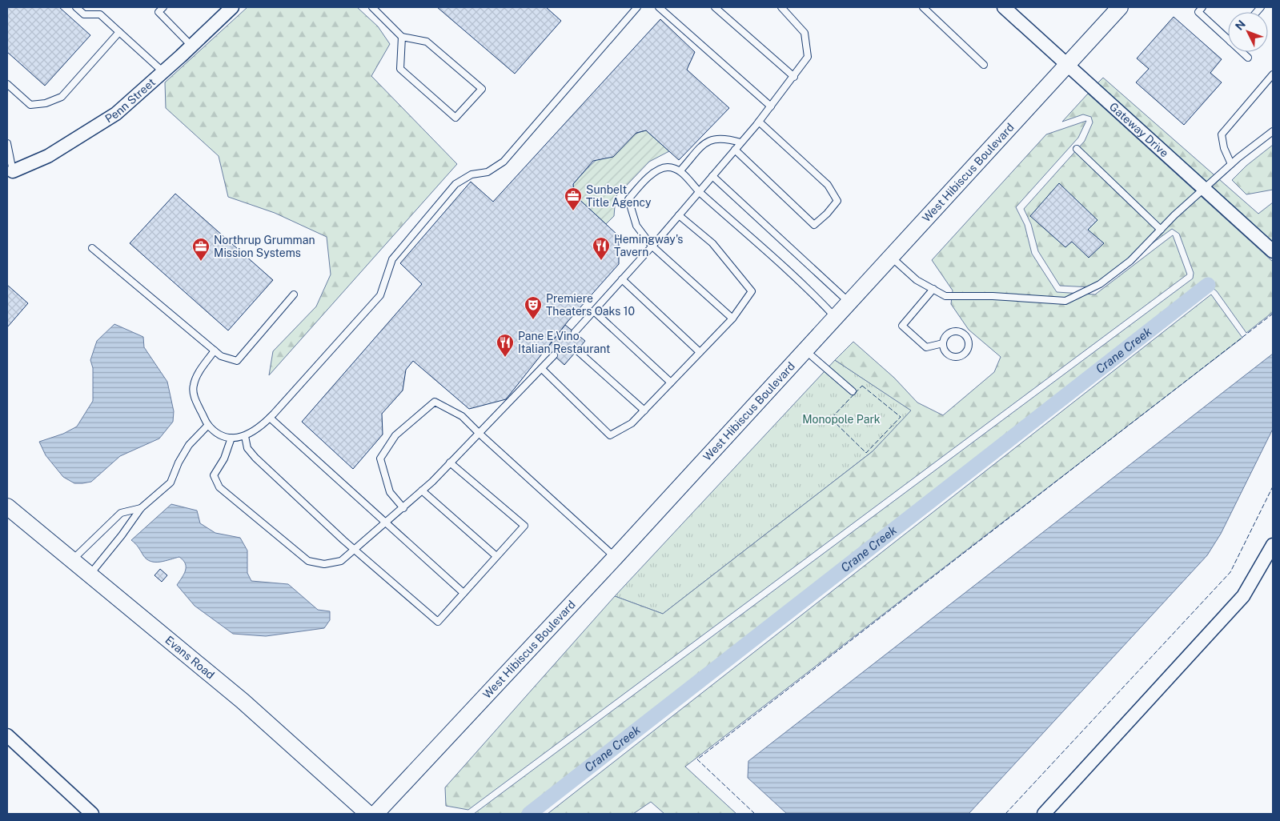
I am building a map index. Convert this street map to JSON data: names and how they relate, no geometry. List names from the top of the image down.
{
  "streets": {
    "street": [
      "Penn Street",
      "Gateway Drive",
      "West Hibiscus Boulevard",
      "Evans Road"
    ]
  },
  "crossings": [
    ["Gateway Drive", "West Hibiscus Boulevard"]
  ],
  "water": ["Crane Creek"],
  "parks": ["Monopole Park"],
  "places": {
    "office": ["Sunbelt Title Agency", "Northrup Grumman Mission Systems"],
    "restaurant": ["Hemingway's Tavern", "Pane E Vino Italian Restaurant"],
    "theatre": ["Premiere Theaters Oaks 10"]
  },
  "north": "top left"
}
